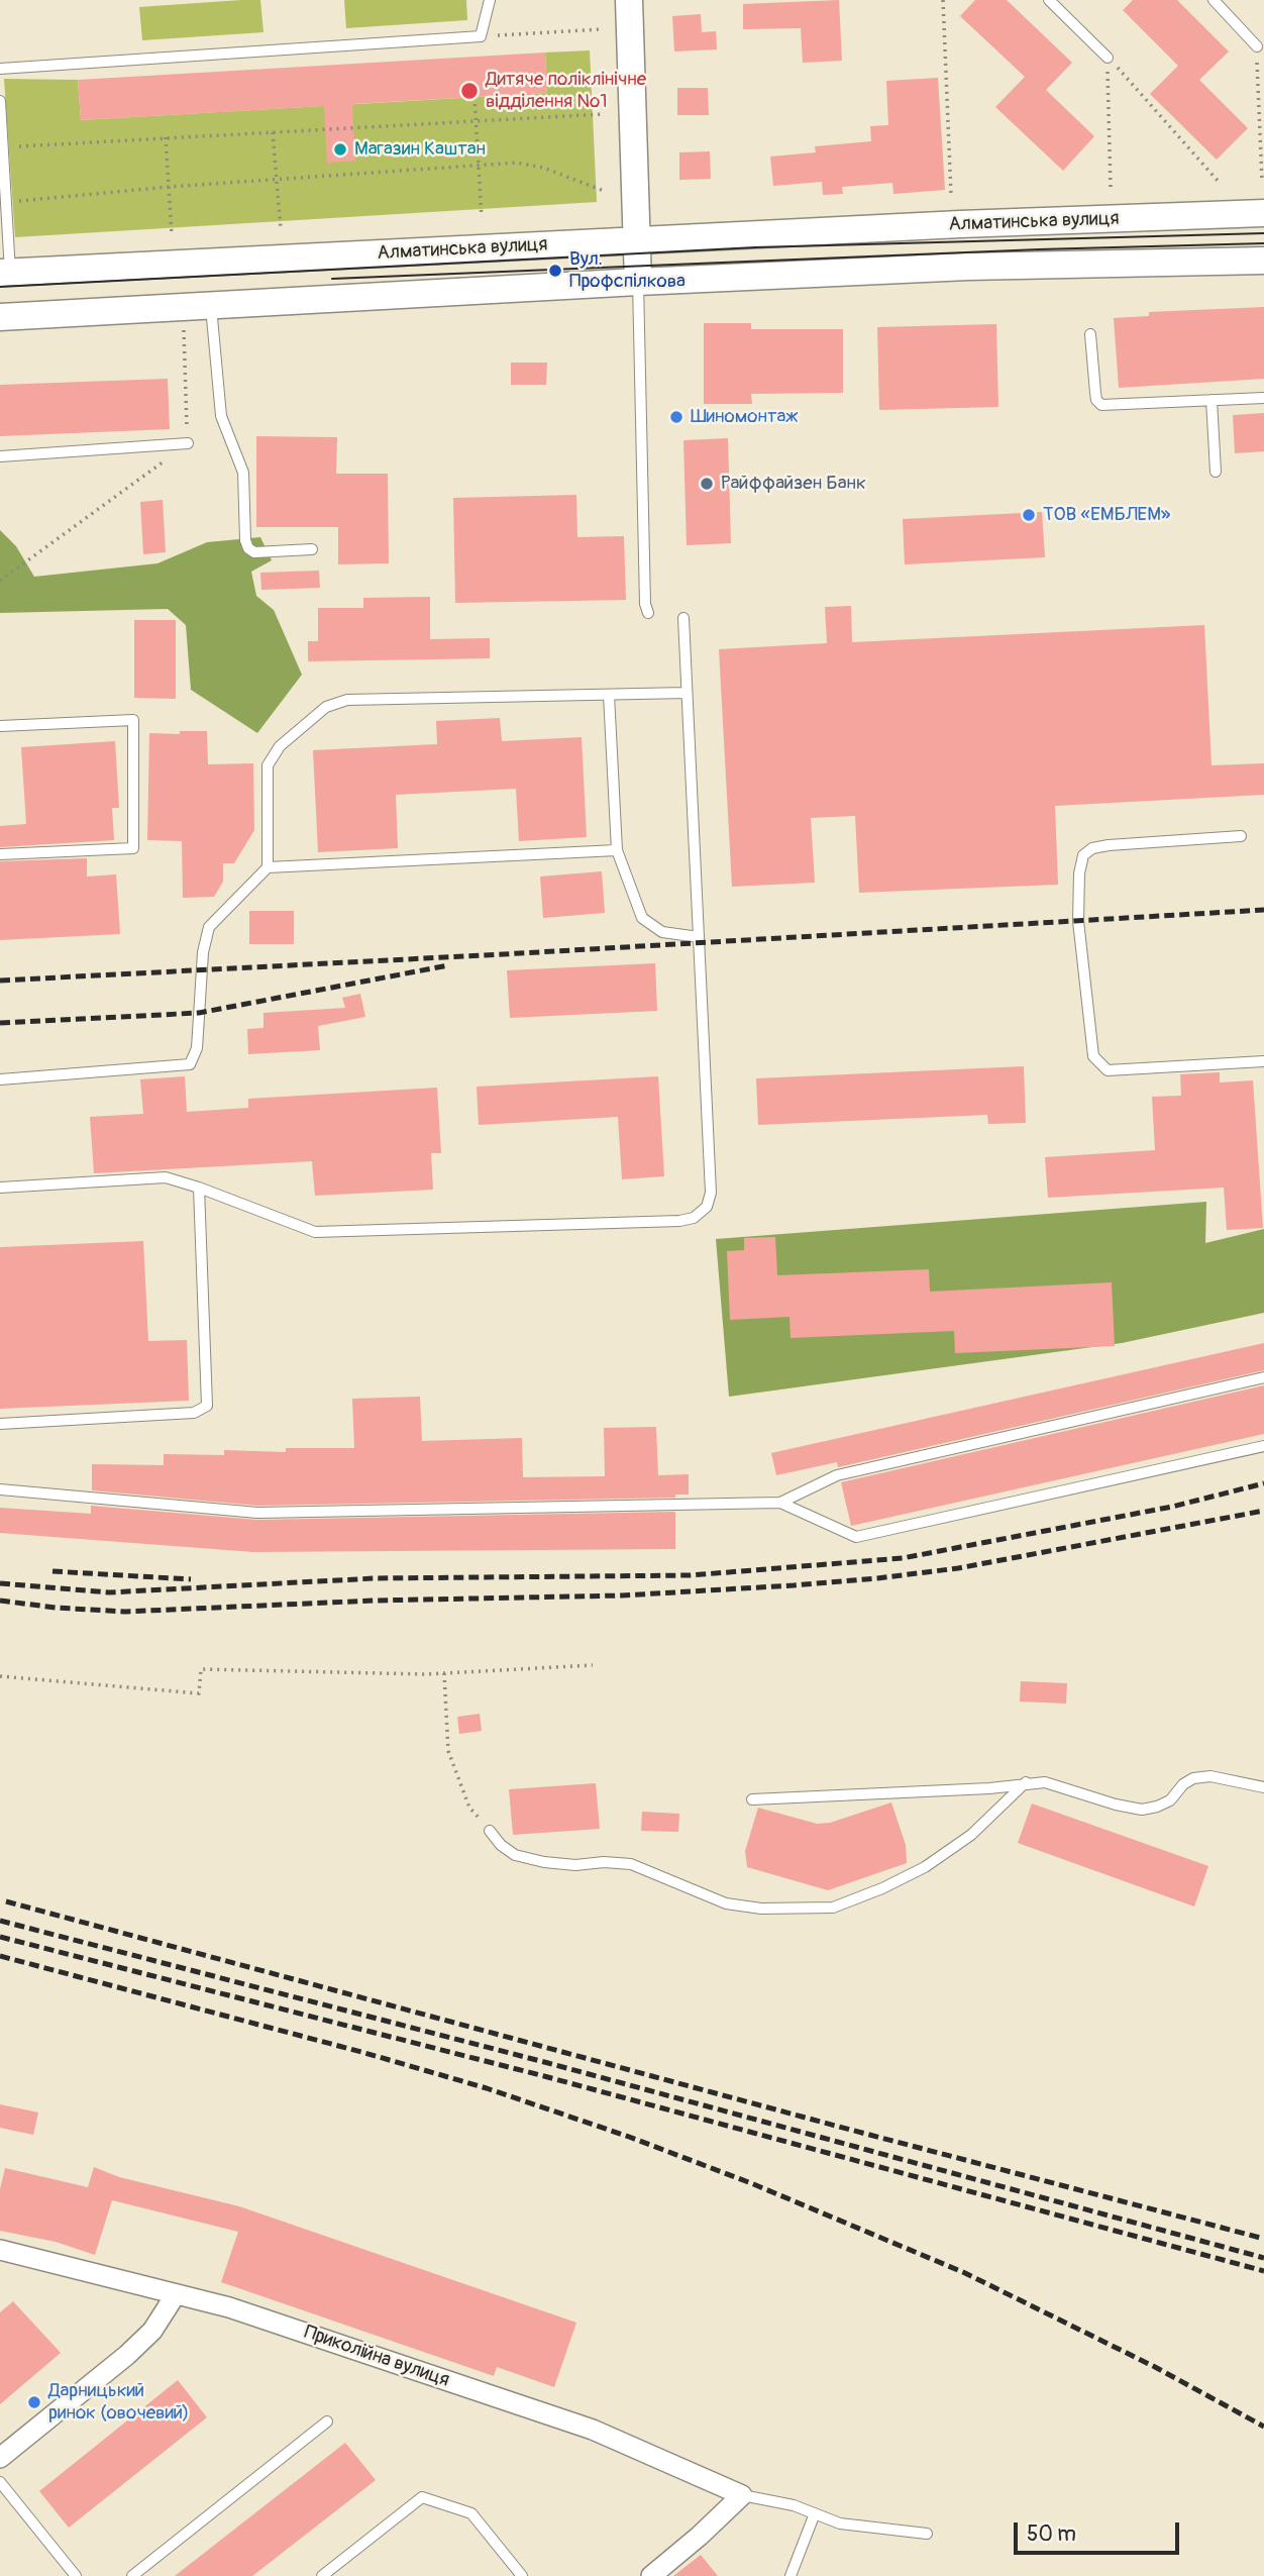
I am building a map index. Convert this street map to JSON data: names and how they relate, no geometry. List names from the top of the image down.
{
  "streets": {
    "street": ["Алматинська вулиця", "Приколійна вулиця"]
  },
  "places": [
    "Дитяче поліклінічне відділення №1",
    "Магазин Каштан",
    "Вул. Профспілкова",
    "Шиномонтаж",
    "Райффайзен Банк",
    "ТОВ «ЕМБЛЕМ»",
    "Дарницький ринок (овочевий)"
  ],
  "scale_bar": "50 m"
}
